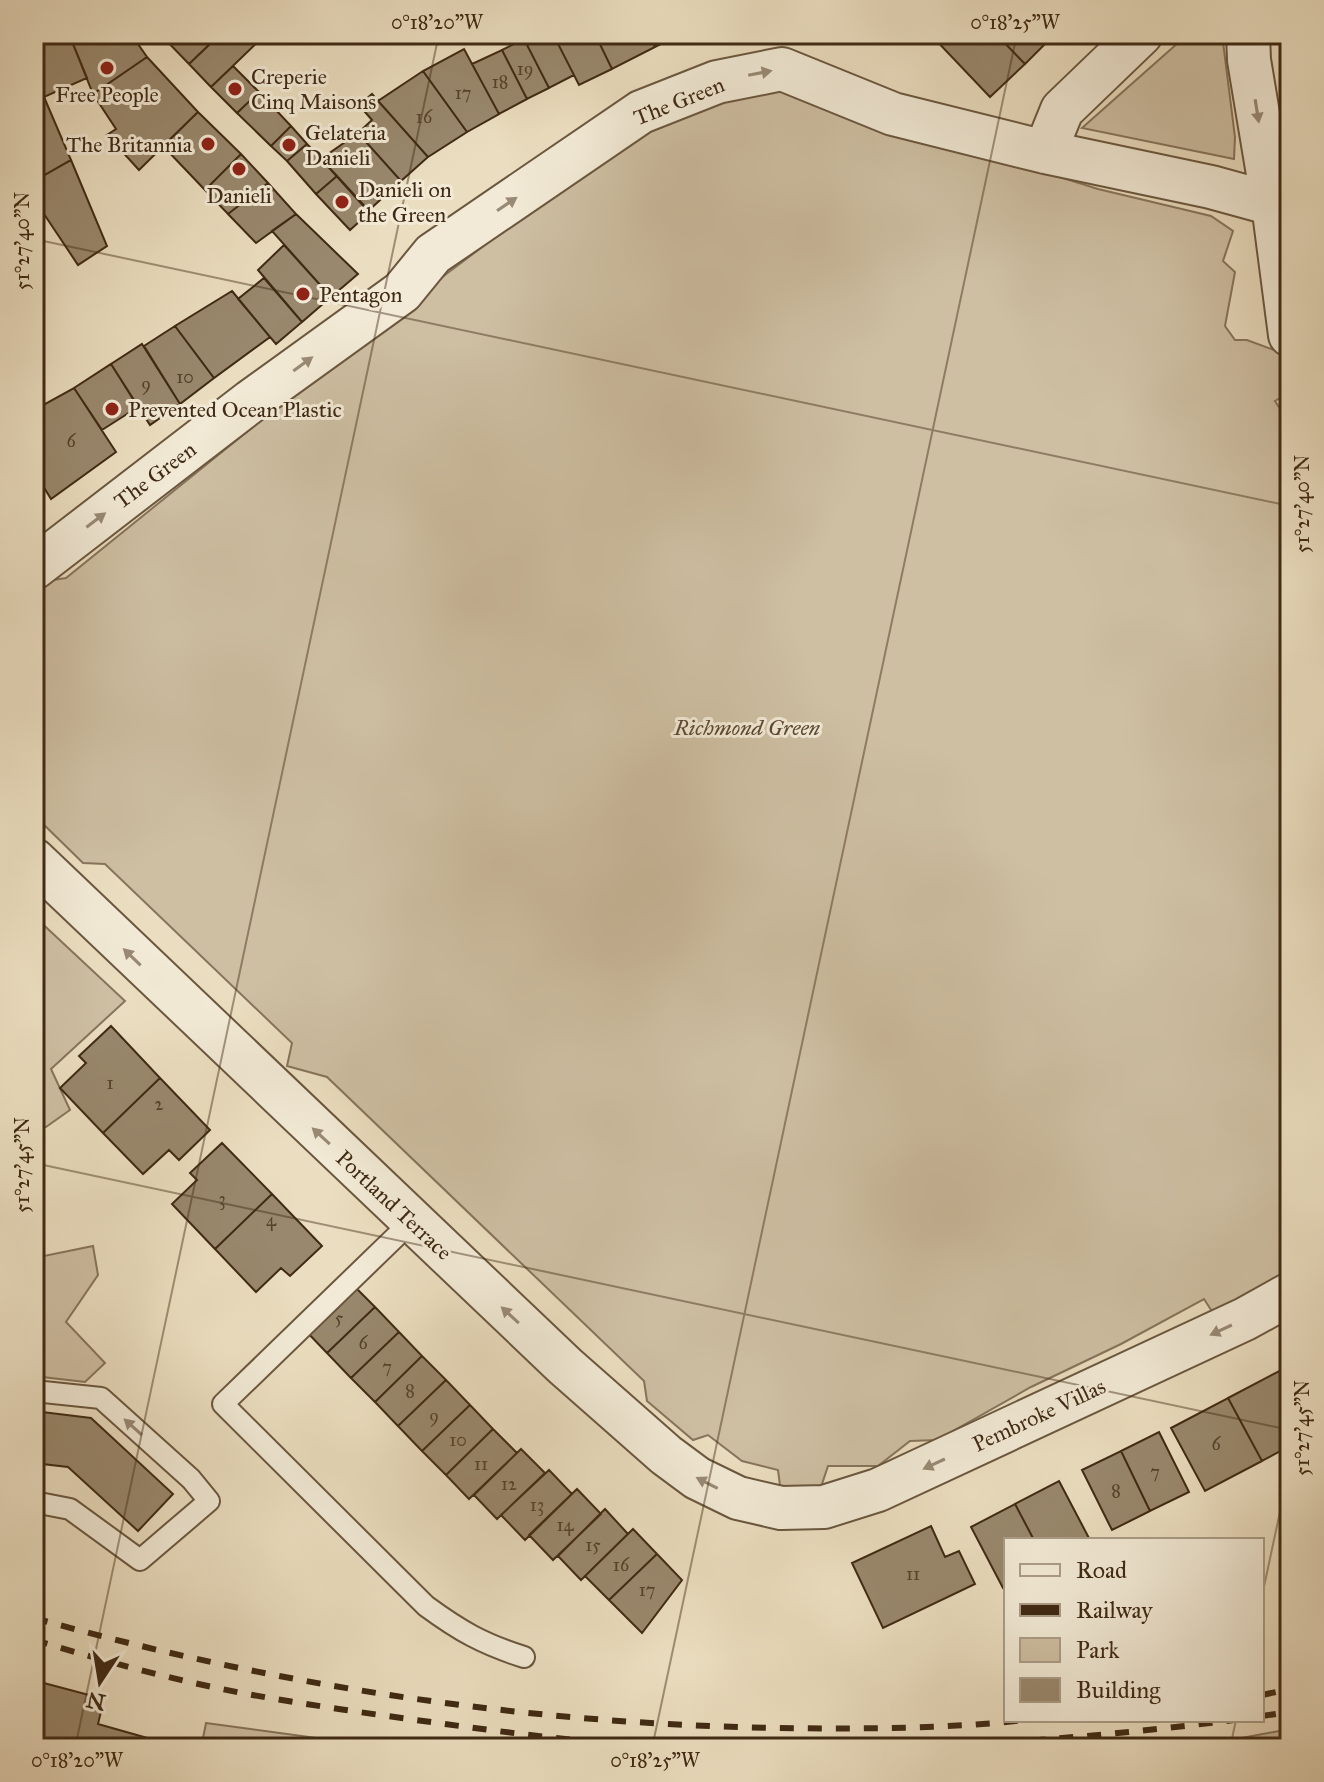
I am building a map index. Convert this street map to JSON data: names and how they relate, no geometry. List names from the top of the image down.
{
  "streets": {
    "street": ["The Green", "Portland Terrace", "Pembroke Villas"]
  },
  "crossings": [
    ["Portland Terrace", "Pembroke Villas"]
  ],
  "one_way": ["The Green", "Portland Terrace", "Pembroke Villas"],
  "parks": ["Richmond Green"],
  "places": [
    "Free People",
    "Creperie Cinq Maisons",
    "The Britannia",
    "Gelateria Danieli",
    "Danieli",
    "Danieli on the Green",
    "Pentagon",
    "Prevented Ocean Plastic"
  ],
  "house_numbers": [
    "19",
    "18",
    "17",
    "16",
    "10",
    "9",
    "6",
    "1",
    "2",
    "3",
    "4",
    "5",
    "6",
    "7",
    "8",
    "9",
    "10",
    "6",
    "11",
    "7",
    "12",
    "8",
    "13",
    "14",
    "15",
    "16",
    "11",
    "17"
  ],
  "legend": [
    "Road",
    "Railway",
    "Park",
    "Building"
  ],
  "north": "bottom",
  "coordinates": [
    "0°18'20\"W",
    "0°18'25\"W",
    "51°27'40\"N",
    "51°27'45\"N"
  ]
}
